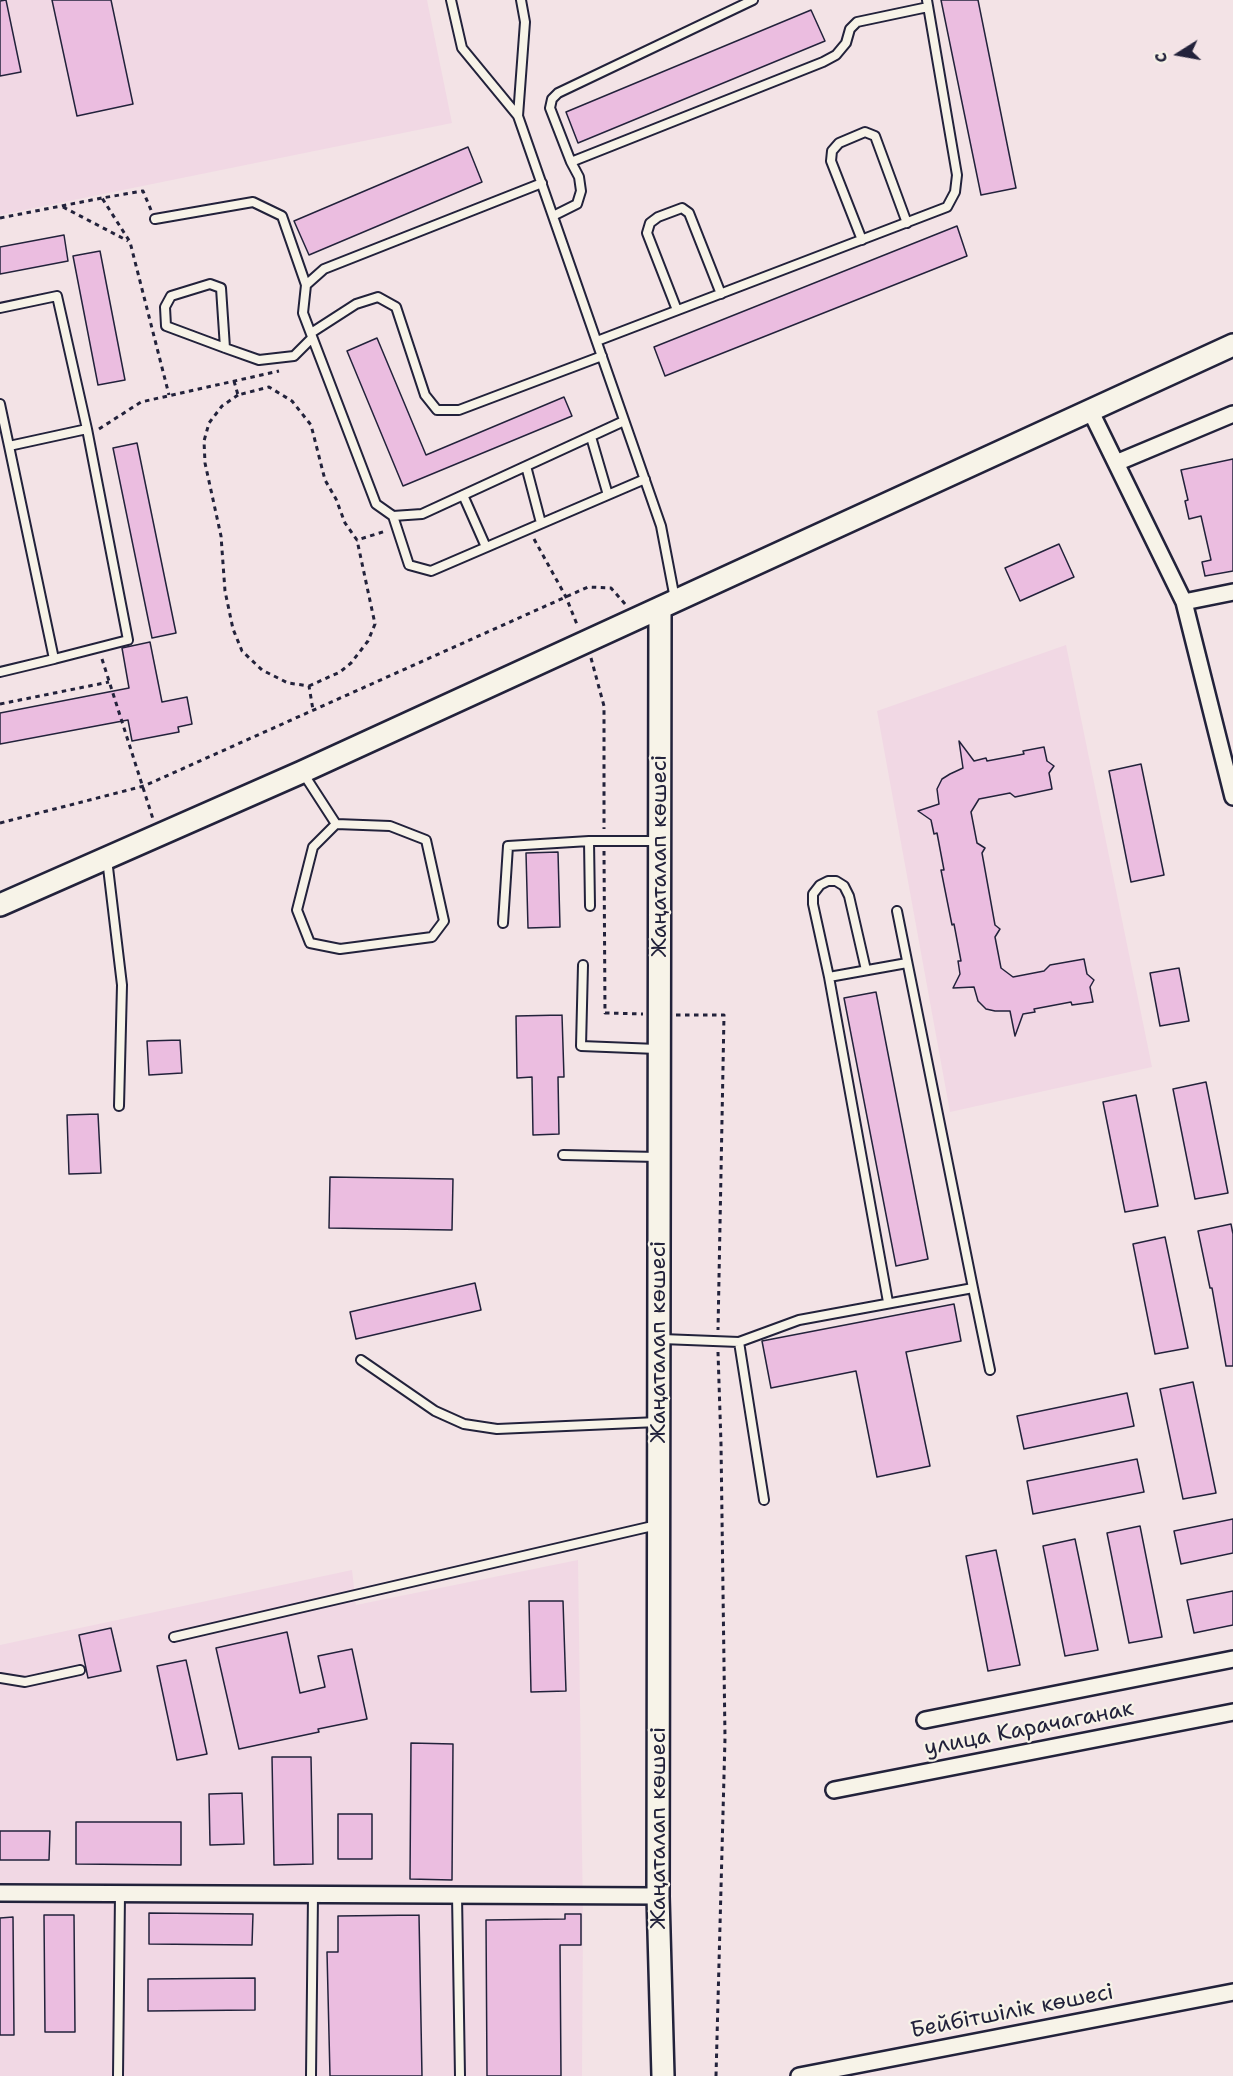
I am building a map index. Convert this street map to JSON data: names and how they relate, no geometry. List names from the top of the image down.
{
  "streets": {
    "main road": ["Жаңаталап көшесі"],
    "street": ["улица Карачаганак", "Бейбітшілік көшесі"]
  },
  "north": "left"
}
